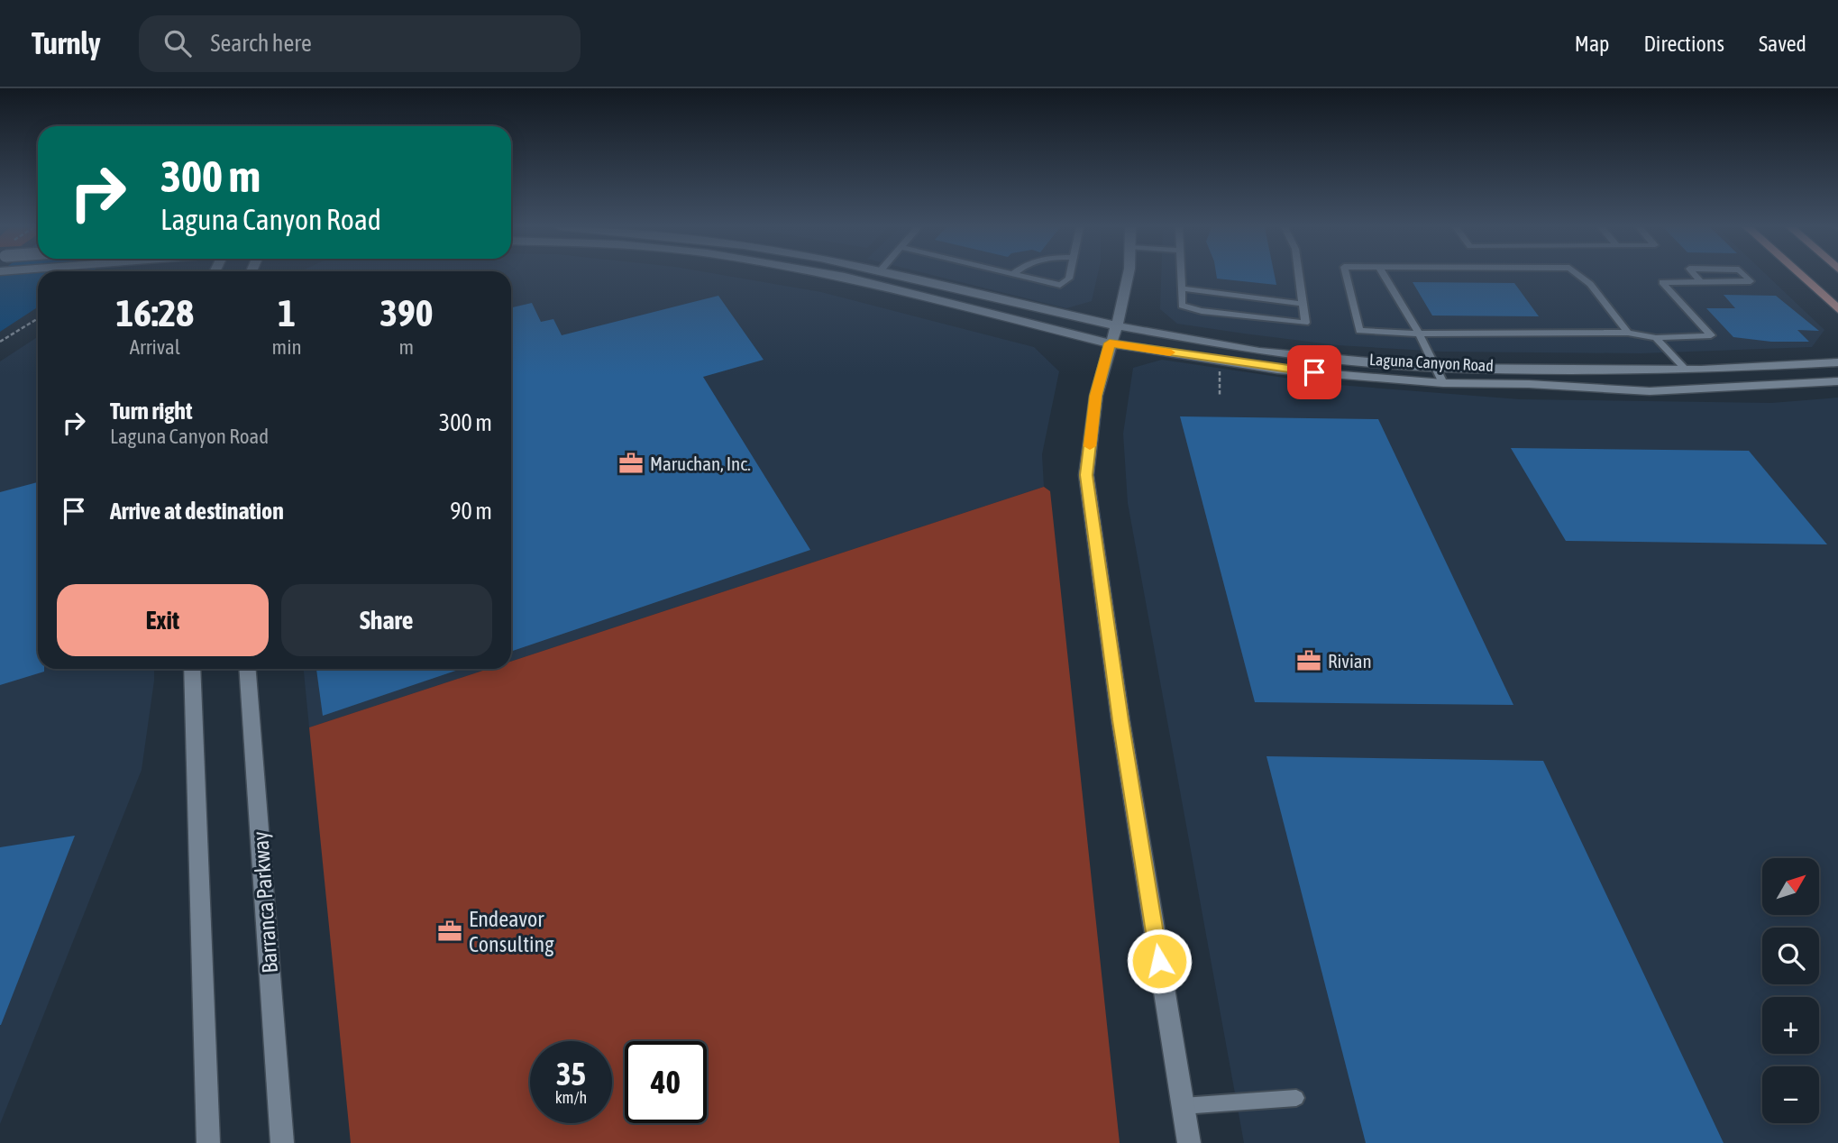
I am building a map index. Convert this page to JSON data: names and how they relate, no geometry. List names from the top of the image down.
{
  "streets": {
    "main road": ["Laguna Canyon Road", "Barranca Parkway"]
  },
  "places": {
    "office": ["Maruchan, Inc.", "Rivian", "Endeavor Consulting"]
  },
  "north": "top right",
  "page": {
    "header": "Turnly",
    "search": "Search here",
    "nav": ["Map", "Directions", "Saved"],
    "turn": ["300 m", "Laguna Canyon Road"],
    "eta": [
      "16:28",
      "Arrival",
      "1",
      "min",
      "390",
      "m"
    ],
    "list": [
      {
        "name": "Turn right",
        "note": "Laguna Canyon Road",
        "value": "300 m"
      },
      {
        "name": "Arrive at destination",
        "value": "90 m"
      }
    ],
    "buttons": ["Exit", "Share"],
    "map_buttons": ["+", "−"],
    "speed": "35 km/h",
    "limit": "40"
  }
}
